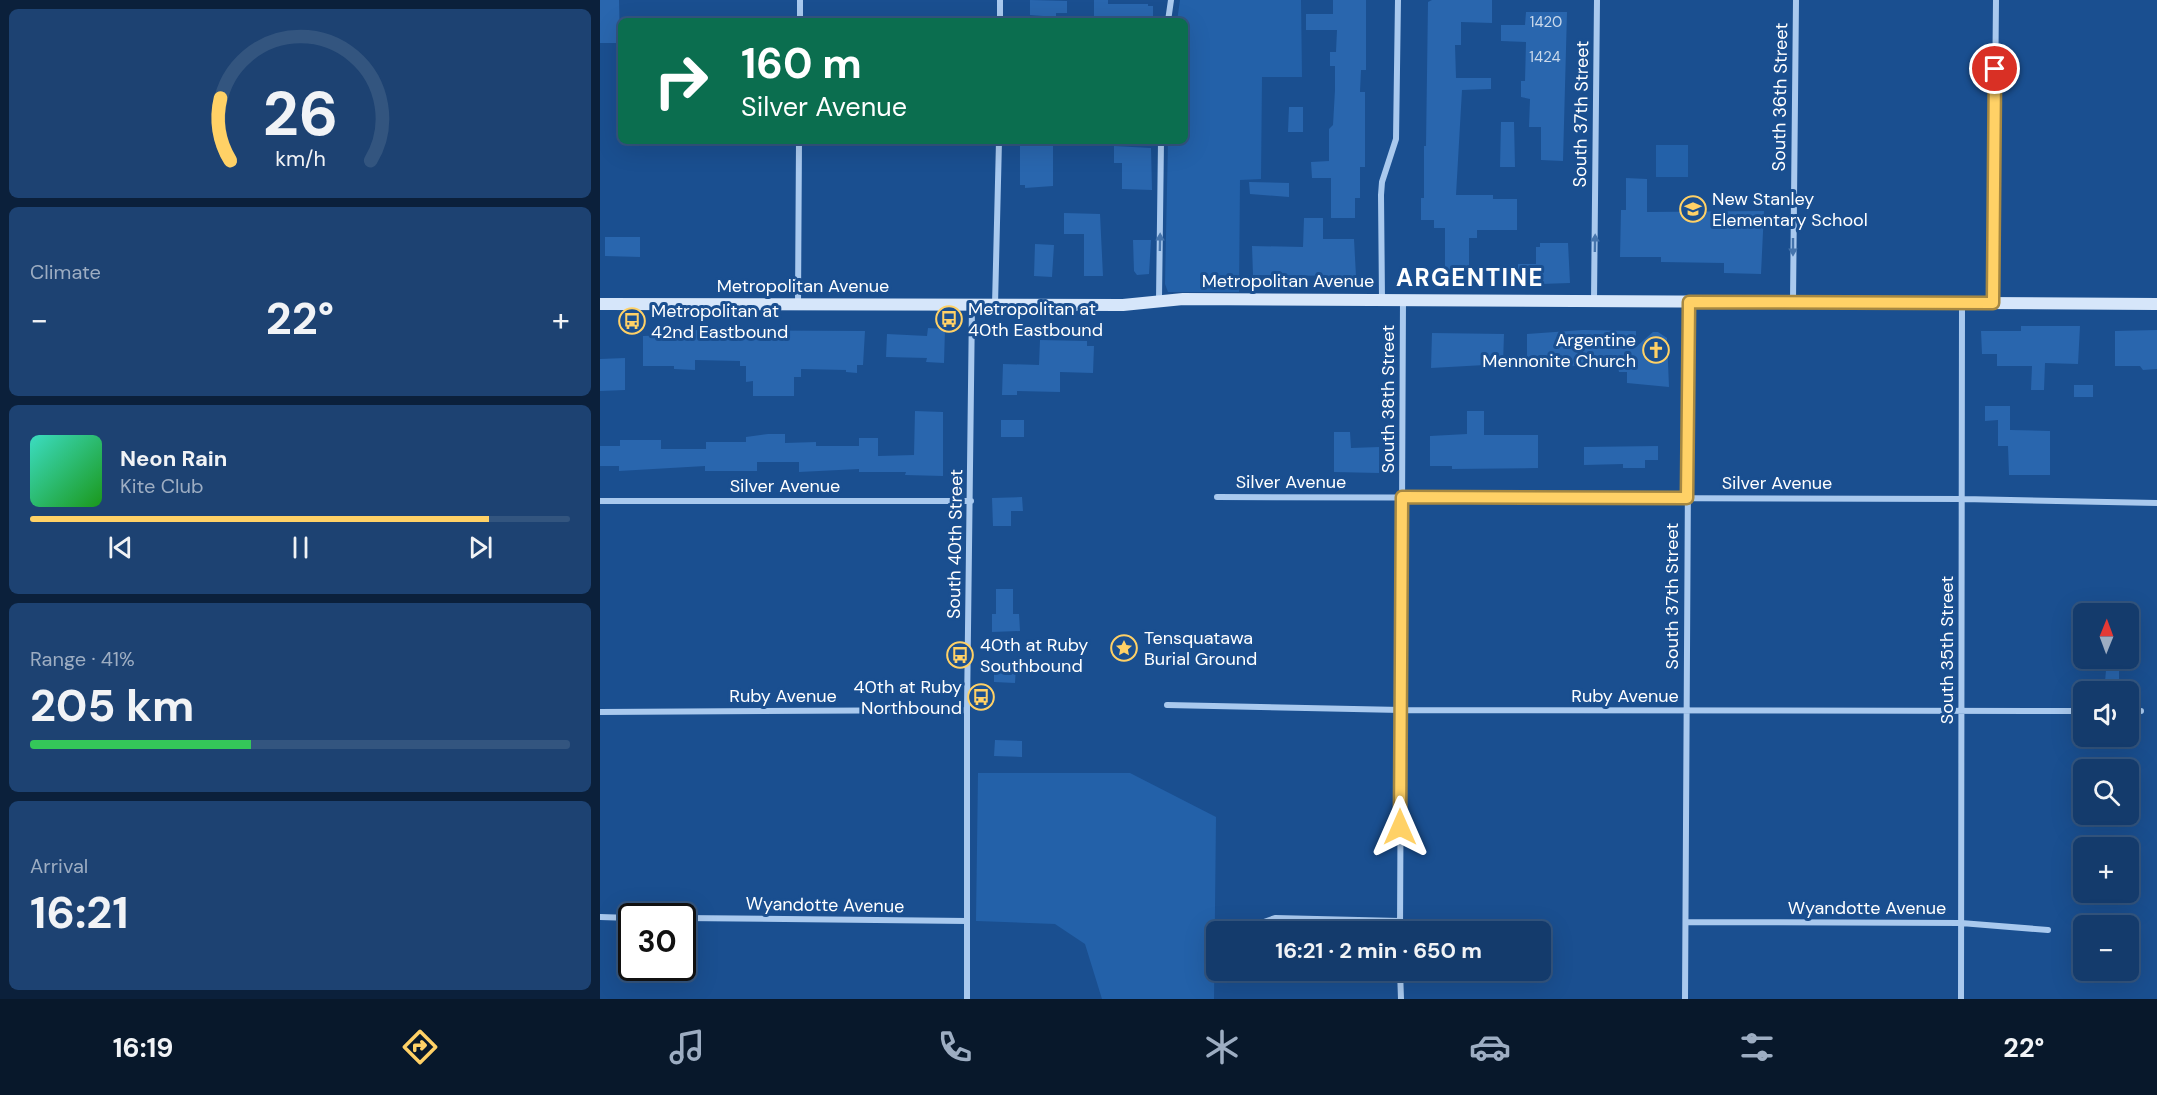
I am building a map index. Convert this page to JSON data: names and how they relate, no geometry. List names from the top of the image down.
{
  "streets": {
    "main road": ["Metropolitan Avenue"],
    "street": [
      "South 36th Street",
      "South 37th Street",
      "South 38th Street",
      "Silver Avenue",
      "South 40th Street",
      "South 35th Street",
      "Ruby Avenue",
      "Wyandotte Avenue"
    ]
  },
  "crossings": [
    ["South 36th Street", "Metropolitan Avenue"],
    ["South 37th Street", "Metropolitan Avenue"],
    ["South 37th Street", "Silver Avenue"],
    ["South 37th Street", "Ruby Avenue"],
    ["South 37th Street", "Wyandotte Avenue"],
    ["Metropolitan Avenue", "South 38th Street"],
    ["Metropolitan Avenue", "South 40th Street"],
    ["Metropolitan Avenue", "South 35th Street"],
    ["South 38th Street", "Silver Avenue"],
    ["South 38th Street", "Ruby Avenue"],
    ["Silver Avenue", "South 40th Street"],
    ["Silver Avenue", "South 35th Street"],
    ["South 40th Street", "Ruby Avenue"],
    ["South 40th Street", "Wyandotte Avenue"],
    ["South 35th Street", "Ruby Avenue"],
    ["South 35th Street", "Wyandotte Avenue"]
  ],
  "one_way": ["South 36th Street"],
  "districts": ["ARGENTINE"],
  "places": {
    "school or university": ["New Stanley Elementary School"],
    "bus stop": [
      "Metropolitan at 40th Eastbound",
      "Metropolitan at 42nd Eastbound",
      "40th at Ruby Southbound",
      "40th at Ruby Northbound"
    ],
    "church": ["Argentine Mennonite Church"],
    "place": ["Tensquatawa Burial Ground"]
  },
  "house_numbers": ["1420", "1424"],
  "north": "top",
  "page": {
    "turn": ["160 m", "Silver Avenue"],
    "tile": [
      "Climate",
      ["Range · 41%", "205 km"],
      ["Arrival", "16:21"]
    ],
    "heat": ["−", "22°", "+"],
    "song": ["Neon Rain", "Kite Club"],
    "map_buttons": ["+", "−"],
    "limit": "30",
    "trip": "16:21 · 2 min · 650 m",
    "tabs": ["16:19", "22°"],
    "gauge": ["26", "km/h"]
  }
}
